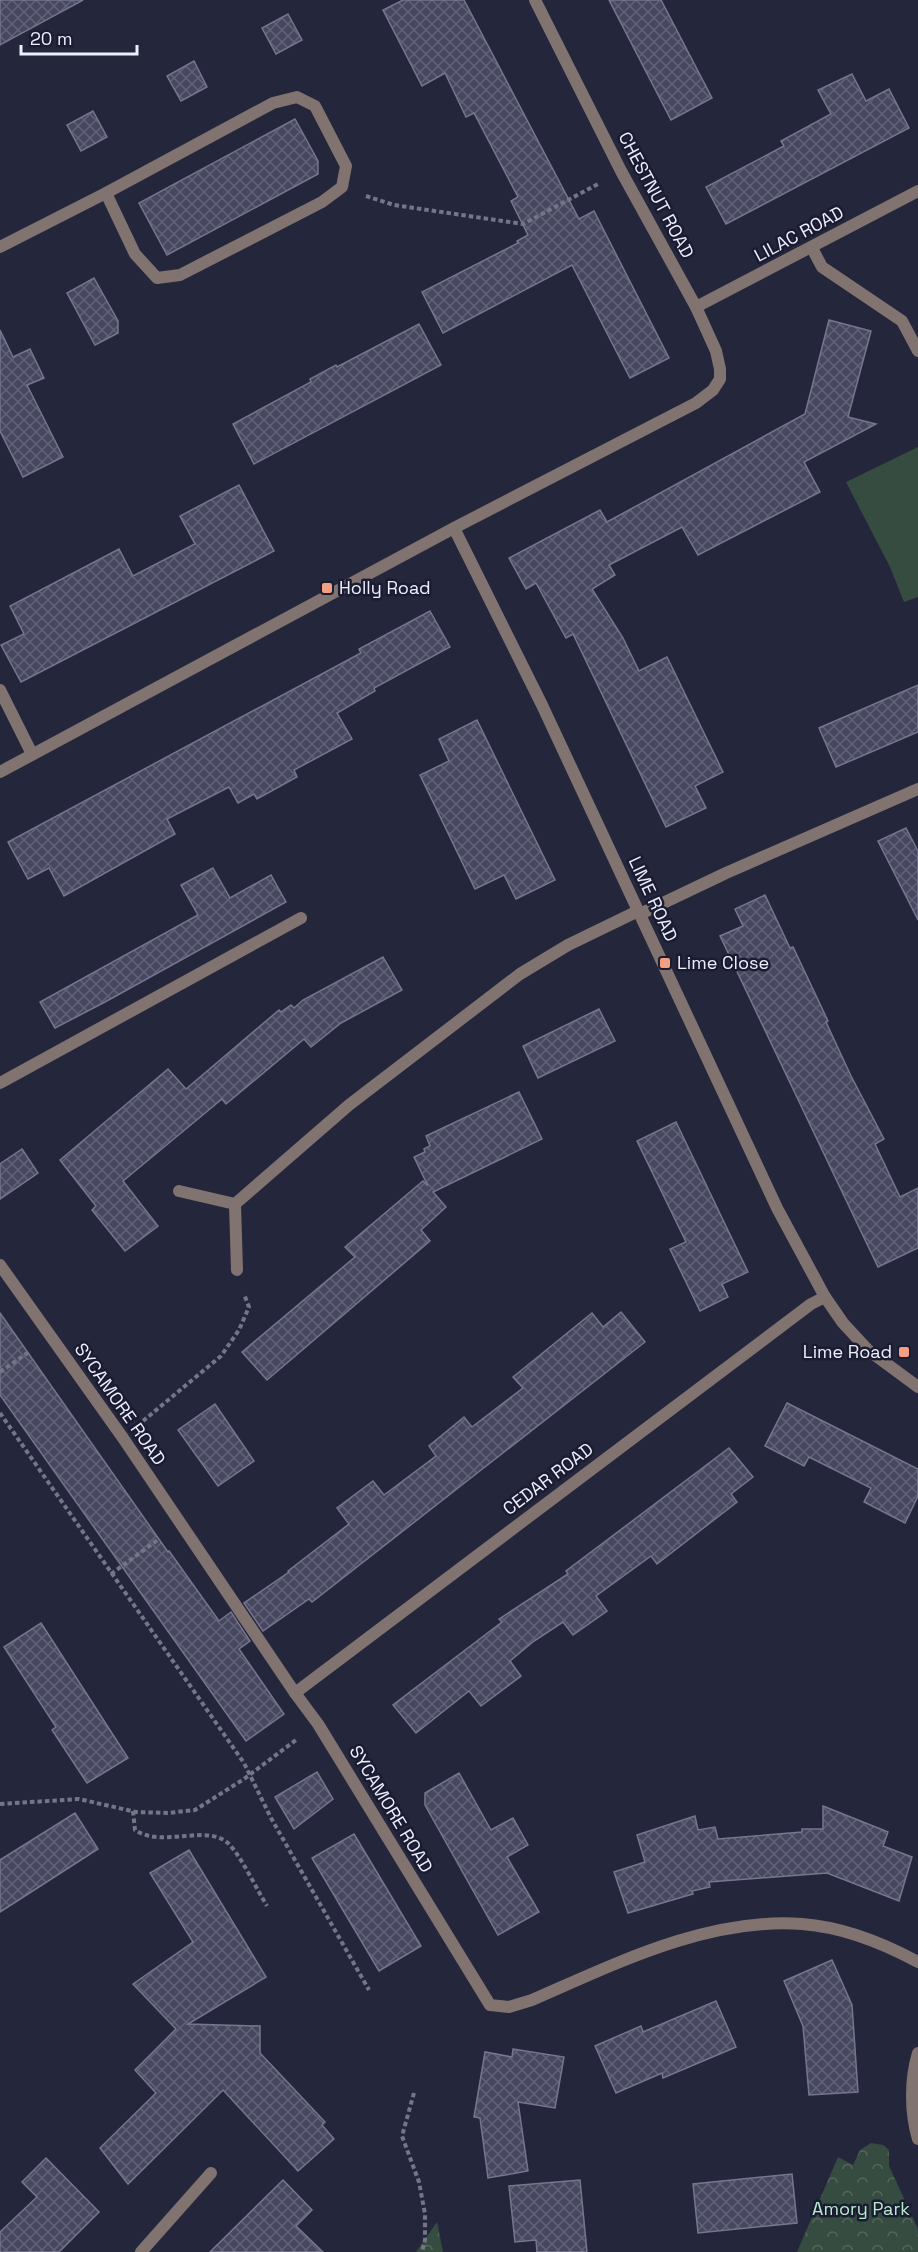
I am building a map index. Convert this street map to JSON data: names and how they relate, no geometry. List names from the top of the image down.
{
  "streets": {
    "street": [
      "CHESTNUT ROAD",
      "LILAC ROAD",
      "LIME ROAD",
      "SYCAMORE ROAD",
      "CEDAR ROAD"
    ]
  },
  "crossings": [
    ["CHESTNUT ROAD", "LILAC ROAD"],
    ["CHESTNUT ROAD", "LIME ROAD"],
    ["LIME ROAD", "CEDAR ROAD"],
    ["SYCAMORE ROAD", "CEDAR ROAD"]
  ],
  "parks": ["Amory Park"],
  "places": {
    "transit": ["Holly Road", "Lime Close", "Lime Road"]
  },
  "scale_bar": "20 m"
}
